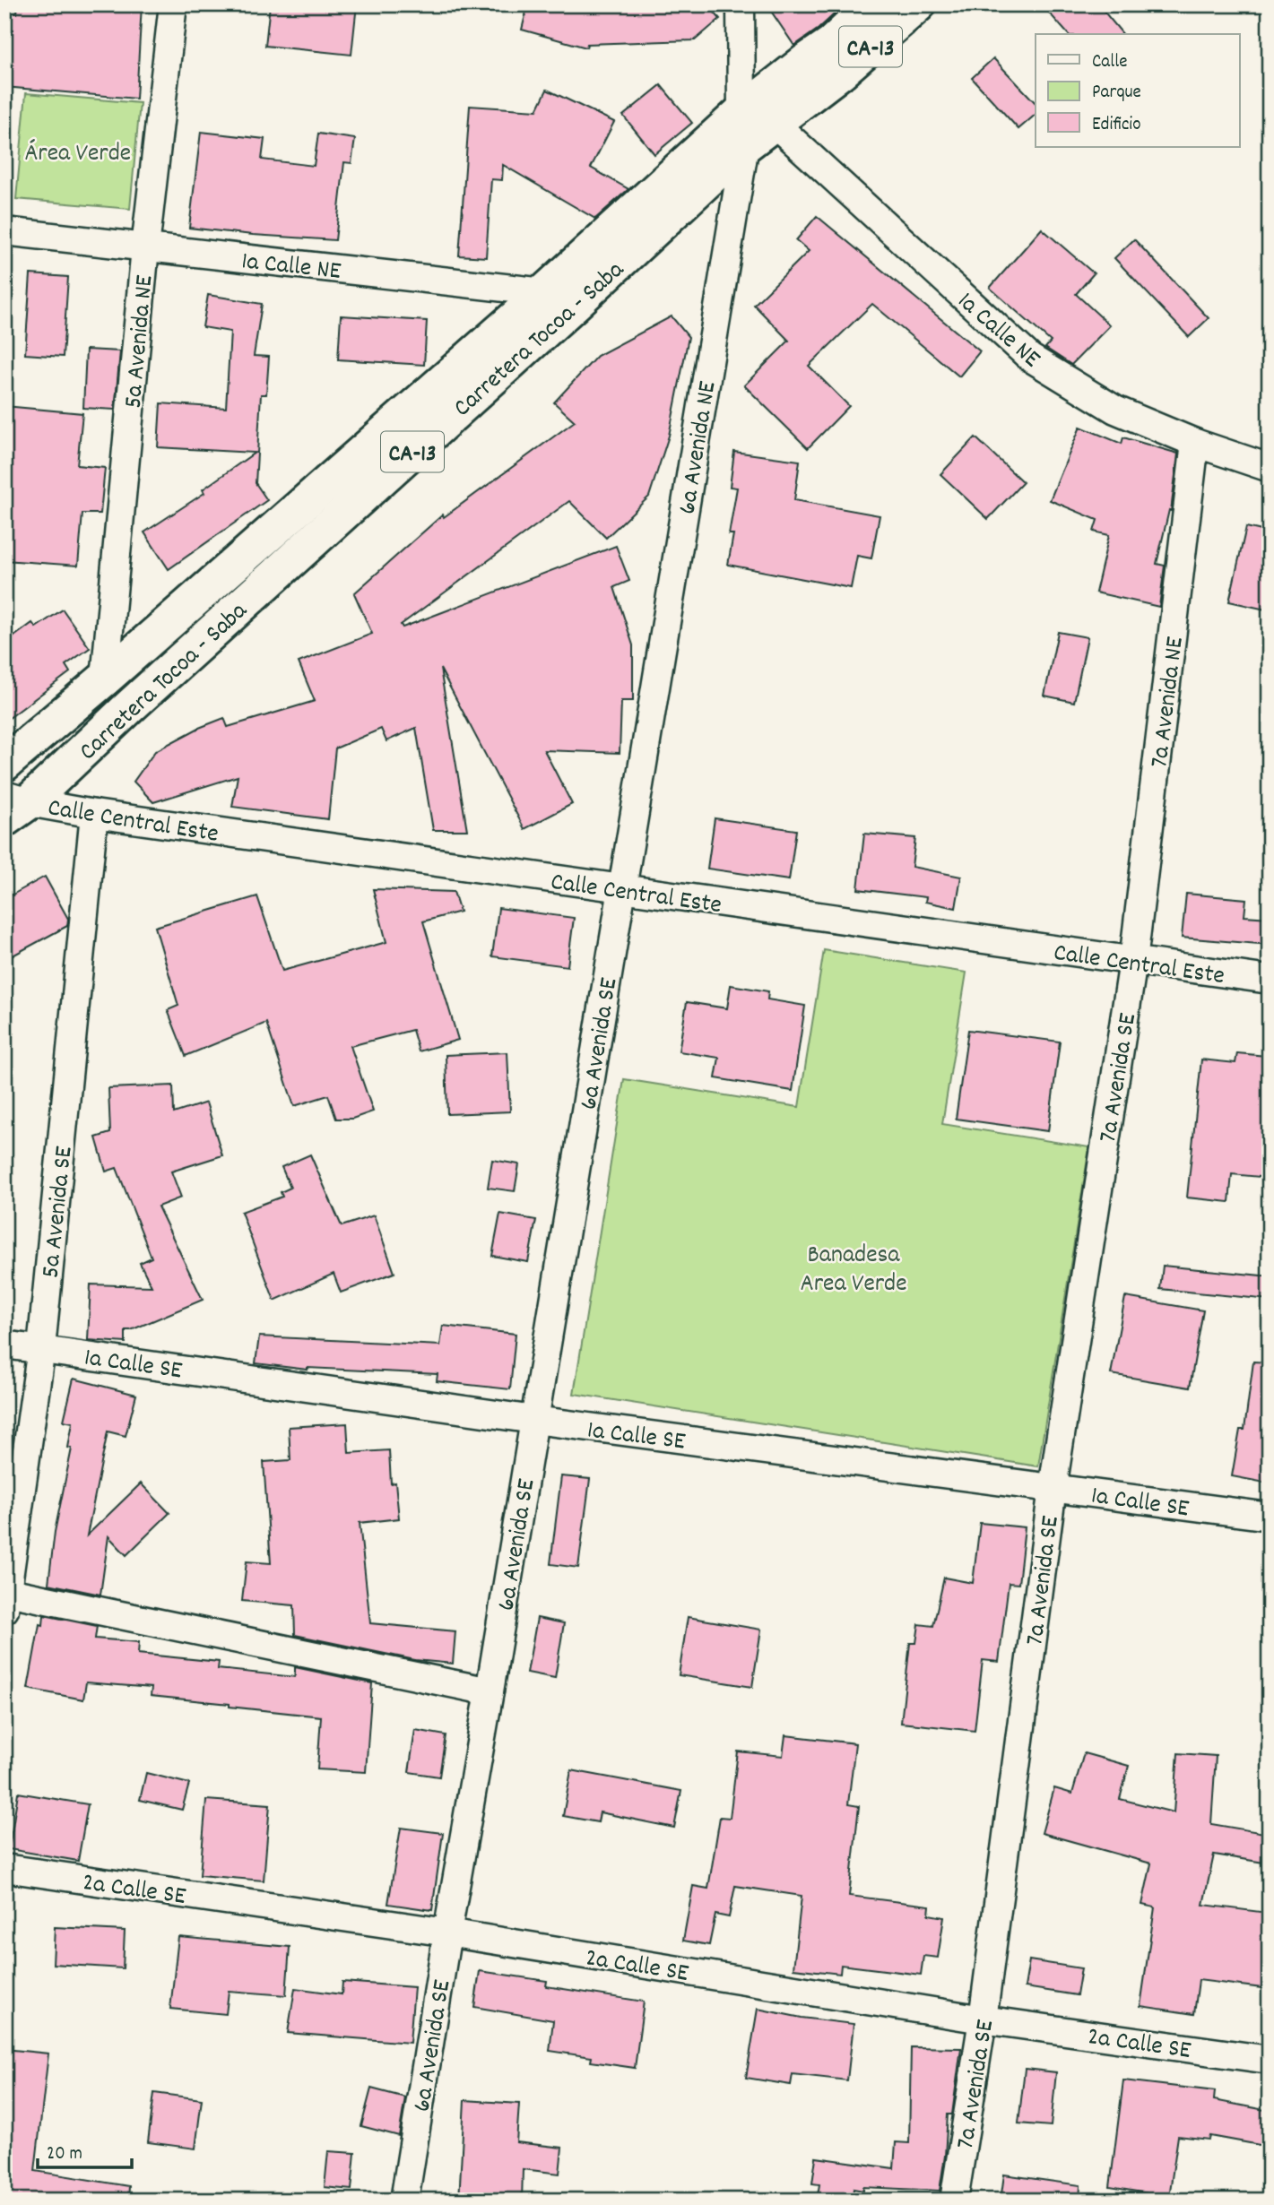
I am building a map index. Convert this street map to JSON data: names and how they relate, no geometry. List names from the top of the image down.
{
  "streets": {
    "main road": ["CA-13", "Carretera Tocoa - Saba"],
    "street": [
      "1a Calle NE",
      "5a Avenida NE",
      "6a Avenida NE",
      "7a Avenida NE",
      "Calle Central Este",
      "6a Avenida SE",
      "7a Avenida SE",
      "5a Avenida SE",
      "1a Calle SE",
      "2a Calle SE"
    ]
  },
  "crossings": [
    ["CA-13", "Carretera Tocoa - Saba"],
    ["1a Calle NE", "Carretera Tocoa - Saba"],
    ["1a Calle NE", "5a Avenida NE"],
    ["1a Calle NE", "7a Avenida NE"],
    ["Carretera Tocoa - Saba", "5a Avenida NE"],
    ["Carretera Tocoa - Saba", "6a Avenida NE"],
    ["Carretera Tocoa - Saba", "Calle Central Este"],
    ["6a Avenida NE", "Calle Central Este"],
    ["6a Avenida NE", "6a Avenida SE"],
    ["7a Avenida NE", "Calle Central Este"],
    ["7a Avenida NE", "7a Avenida SE"],
    ["Calle Central Este", "6a Avenida SE"],
    ["Calle Central Este", "7a Avenida SE"],
    ["Calle Central Este", "5a Avenida SE"],
    ["6a Avenida SE", "1a Calle SE"],
    ["6a Avenida SE", "2a Calle SE"],
    ["7a Avenida SE", "1a Calle SE"],
    ["7a Avenida SE", "2a Calle SE"],
    ["5a Avenida SE", "1a Calle SE"]
  ],
  "parks": ["Área Verde", "Banadesa Area Verde"],
  "legend": ["Calle", "Parque", "Edificio"],
  "scale_bar": "20 m"
}
